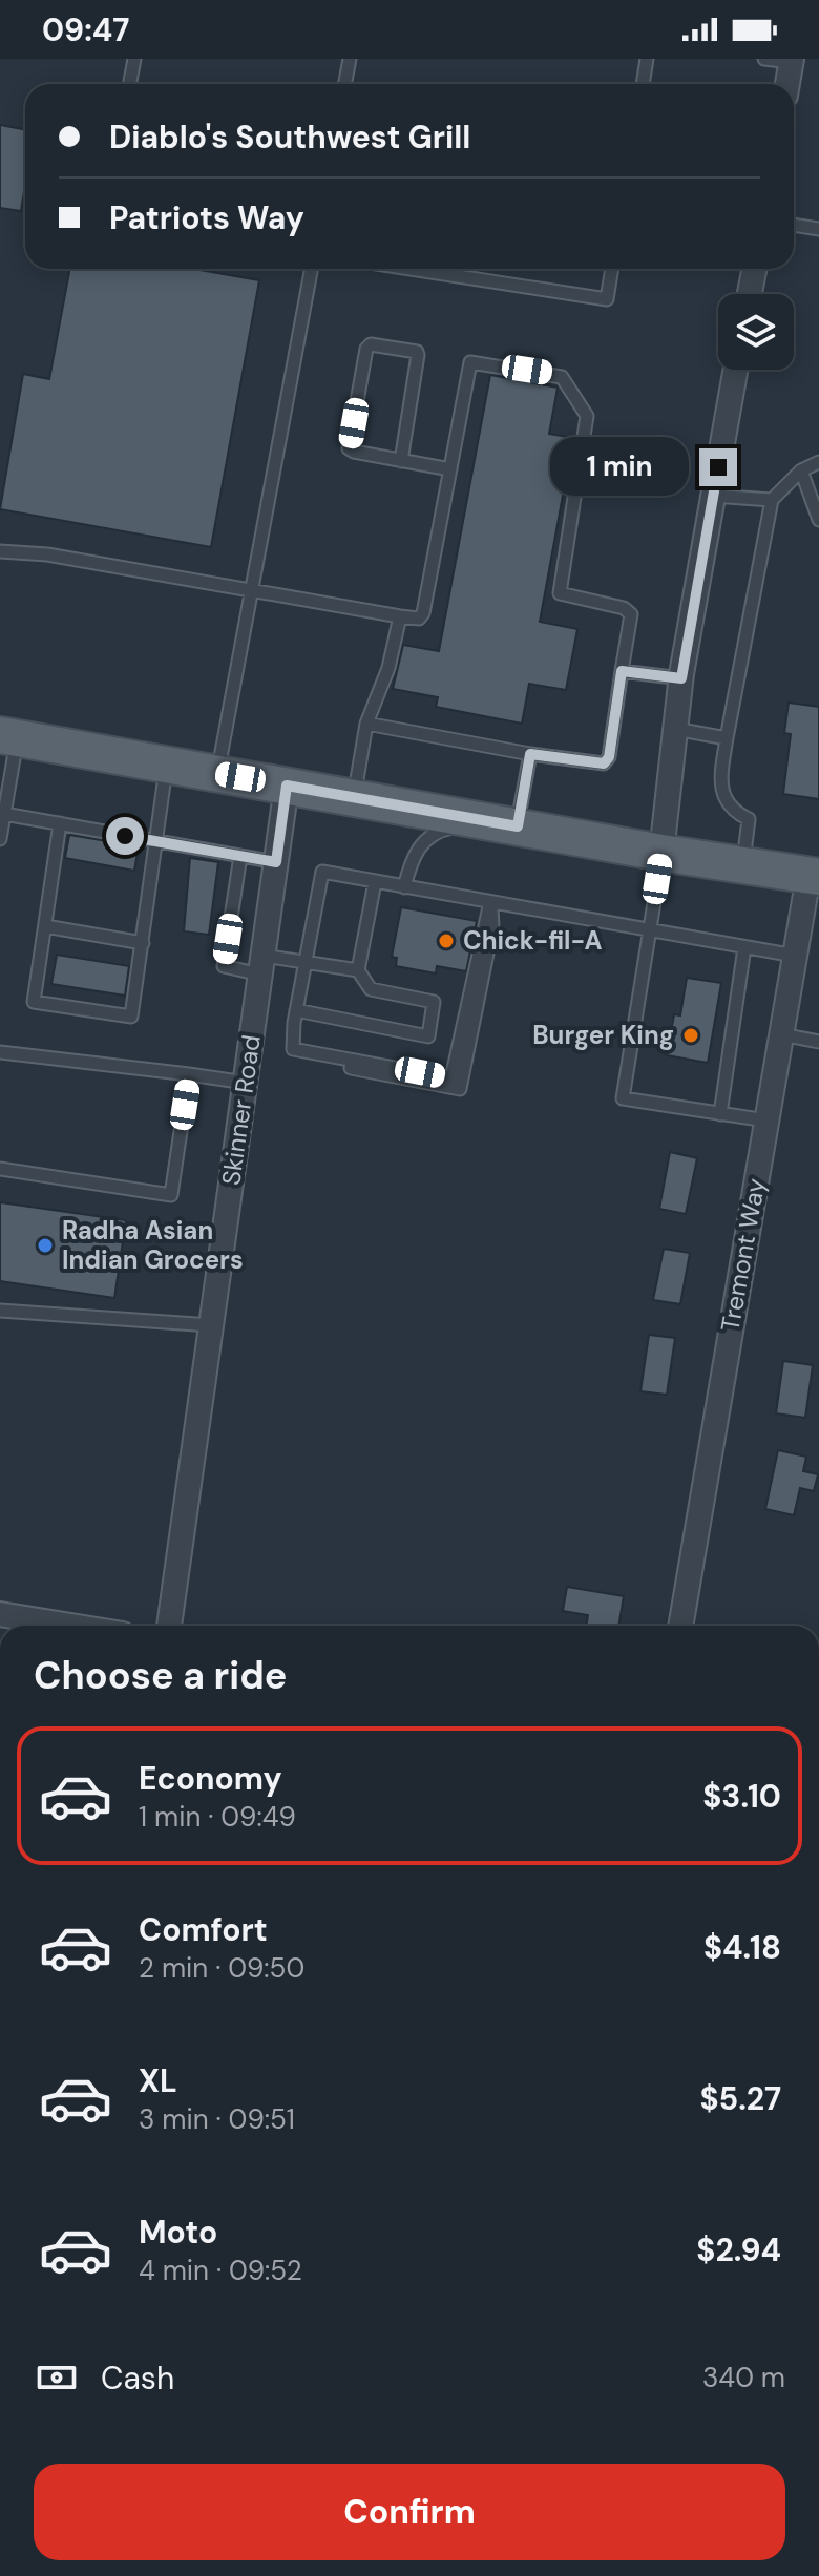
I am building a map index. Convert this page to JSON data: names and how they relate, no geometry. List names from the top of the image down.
{
  "streets": {
    "street": ["Skinner Road", "Tremont Way"]
  },
  "places": ["Chick-fil-A", "Burger King", "Radha Asian Indian Grocers"],
  "page": {
    "status": "09:47",
    "banner": ["Diablo's Southwest Grill", "Patriots Way"],
    "bubble": "1 min",
    "heading": "Choose a ride",
    "list": [
      {
        "name": "Economy",
        "note": "1 min · 09:49",
        "value": "$3.10"
      },
      {
        "name": "Comfort",
        "note": "2 min · 09:50",
        "value": "$4.18"
      },
      {
        "name": "XL",
        "note": "3 min · 09:51",
        "value": "$5.27"
      },
      {
        "name": "Moto",
        "note": "4 min · 09:52",
        "value": "$2.94"
      }
    ],
    "pay": ["Cash", "340 m"],
    "buttons": "Confirm"
  }
}
